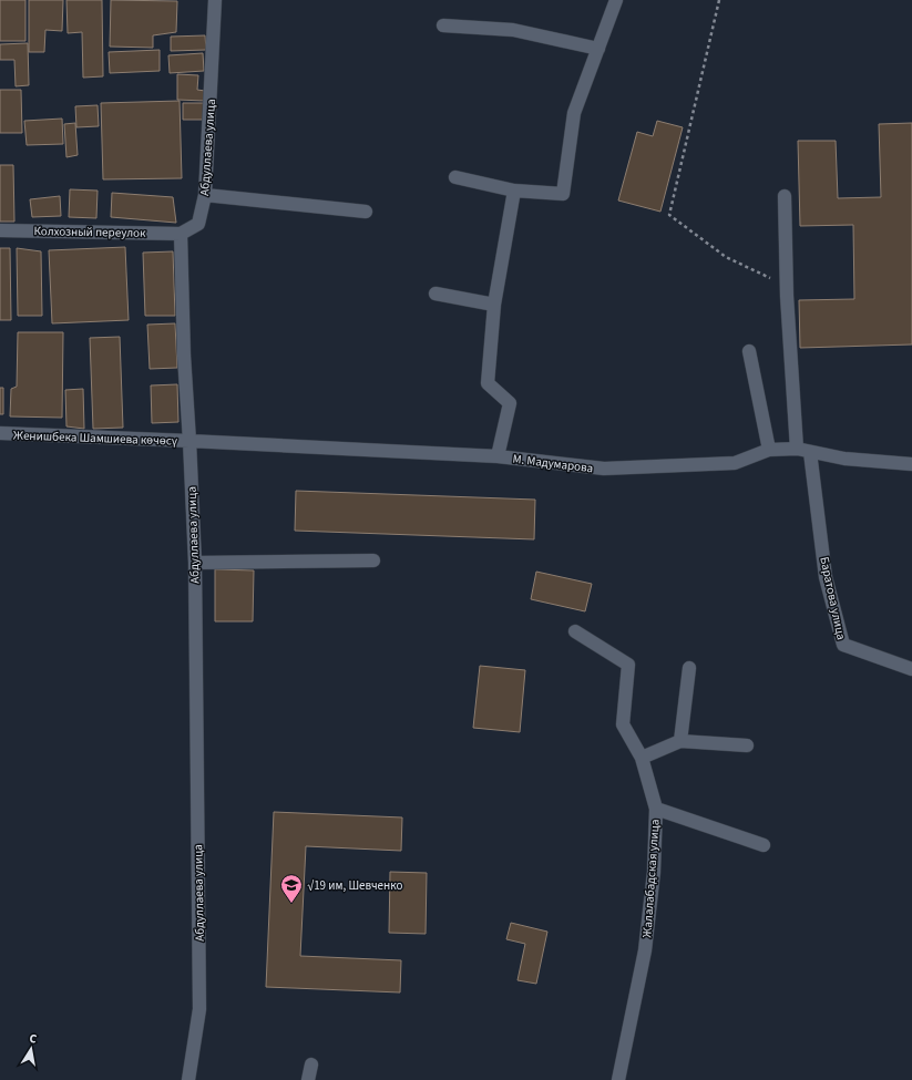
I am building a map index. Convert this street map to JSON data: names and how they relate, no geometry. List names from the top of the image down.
{
  "streets": {
    "street": [
      "Абдуллаева улица",
      "Колхозный переулок",
      "Женишбека Шамшиева көчөсү",
      "М. Мадумарова",
      "Баратова улица",
      "Жалалабадская улица"
    ]
  },
  "crossings": [
    ["Абдуллаева улица", "Колхозный переулок"],
    ["Абдуллаева улица", "Женишбека Шамшиева көчөсү"],
    ["Абдуллаева улица", "М. Мадумарова"],
    ["Женишбека Шамшиева көчөсү", "М. Мадумарова"],
    ["М. Мадумарова", "Баратова улица"]
  ],
  "places": {
    "school or university": ["√19 им, Шевченко"]
  },
  "north": "top"
}
